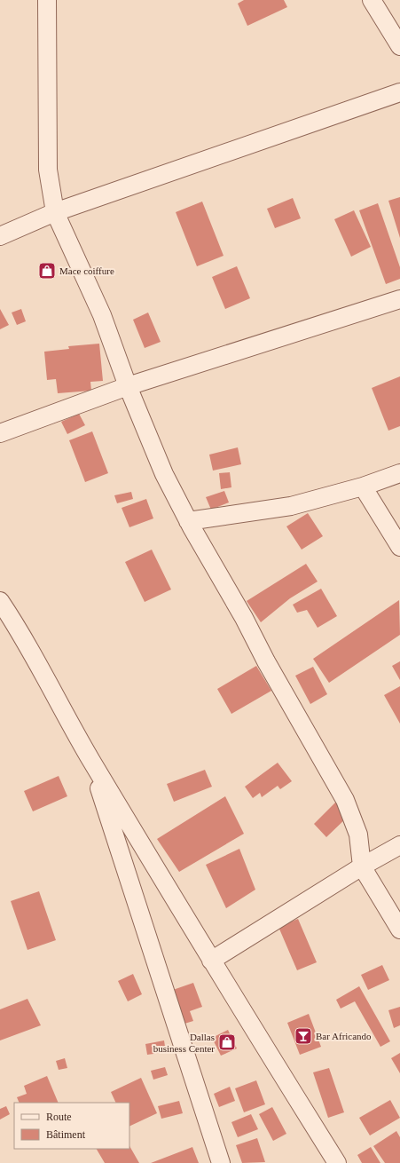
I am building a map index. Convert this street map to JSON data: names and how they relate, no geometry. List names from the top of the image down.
{
  "places": {
    "shop": ["Mace coiffure", "Dallas business Center"],
    "bar": ["Bar Africando"]
  },
  "legend": ["Route", "Bâtiment"]
}
